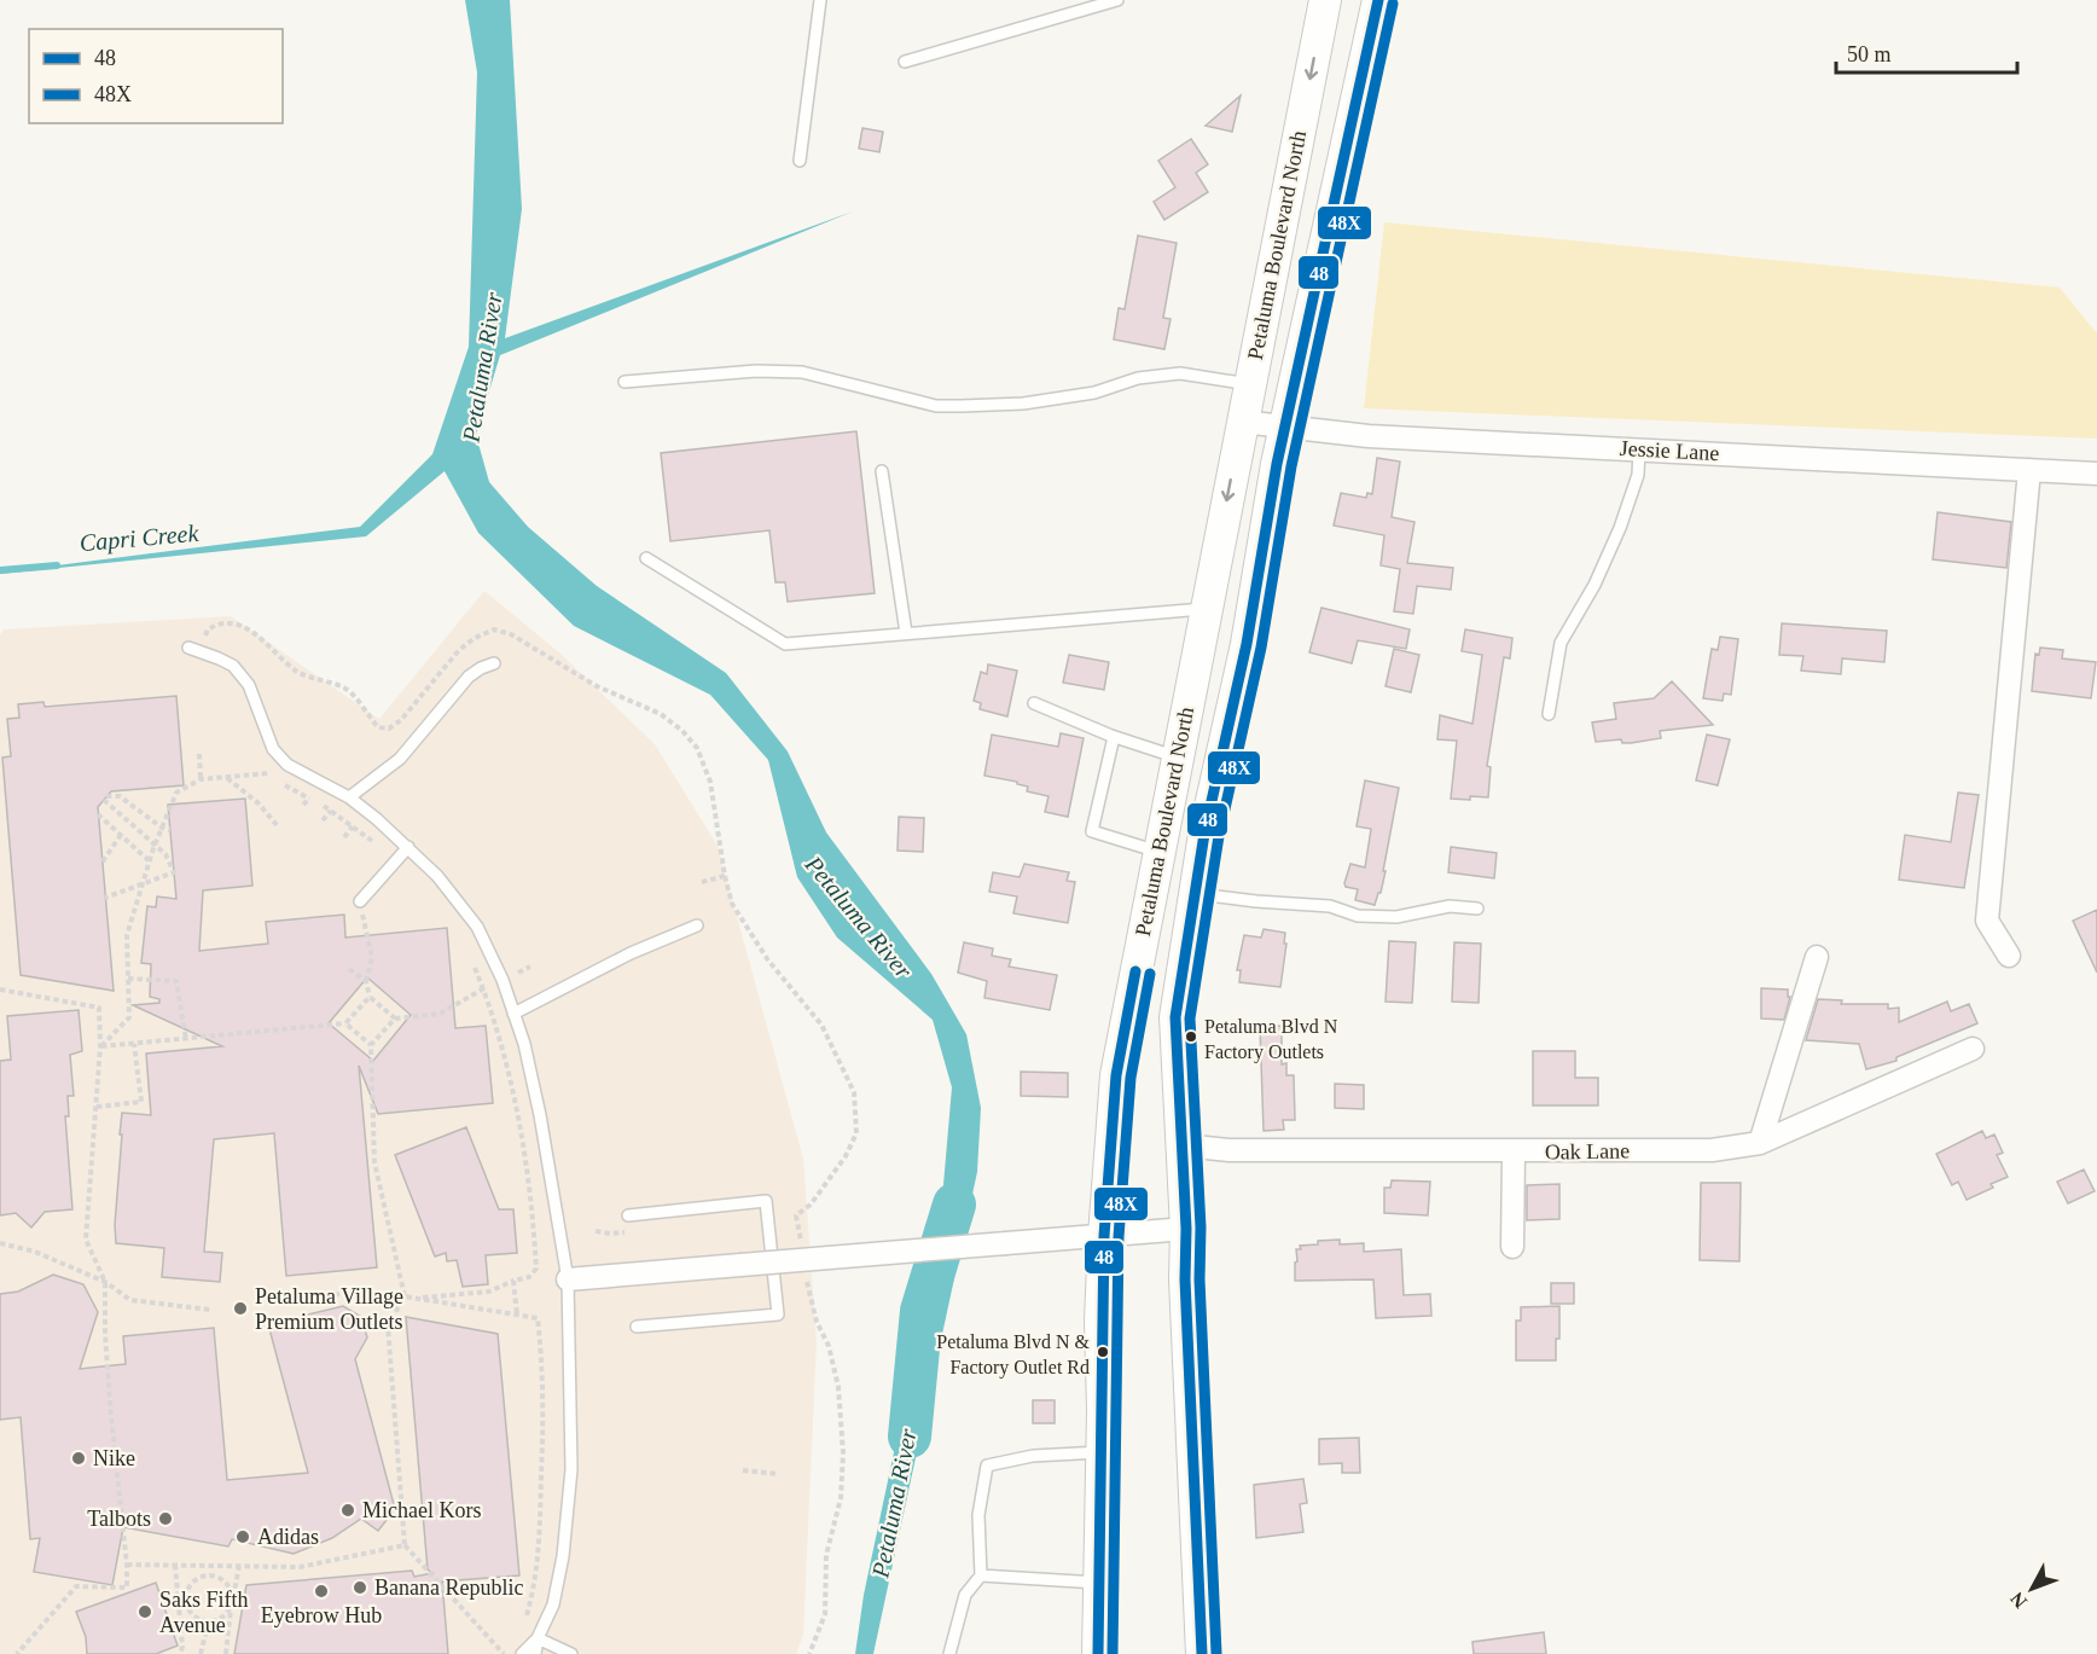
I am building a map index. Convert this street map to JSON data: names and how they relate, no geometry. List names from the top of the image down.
{
  "streets": {
    "main road": ["Petaluma Boulevard North"],
    "street": ["Jessie Lane", "Oak Lane"]
  },
  "crossings": [
    ["Petaluma Boulevard North", "Jessie Lane"],
    ["Petaluma Boulevard North", "Oak Lane"]
  ],
  "water": ["Petaluma River", "Capri Creek"],
  "places": [
    "Petaluma Blvd N Factory Outlets",
    "Petaluma Village Premium Outlets",
    "Petaluma Blvd N & Factory Outlet Rd",
    "Nike",
    "Michael Kors",
    "Talbots",
    "Adidas",
    "Banana Republic",
    "Eyebrow Hub",
    "Saks Fifth Avenue"
  ],
  "lines": ["transit line 48", "transit line 48X"],
  "legend": ["48", "48X"],
  "scale_bar": "50 m",
  "north": "bottom left"
}
